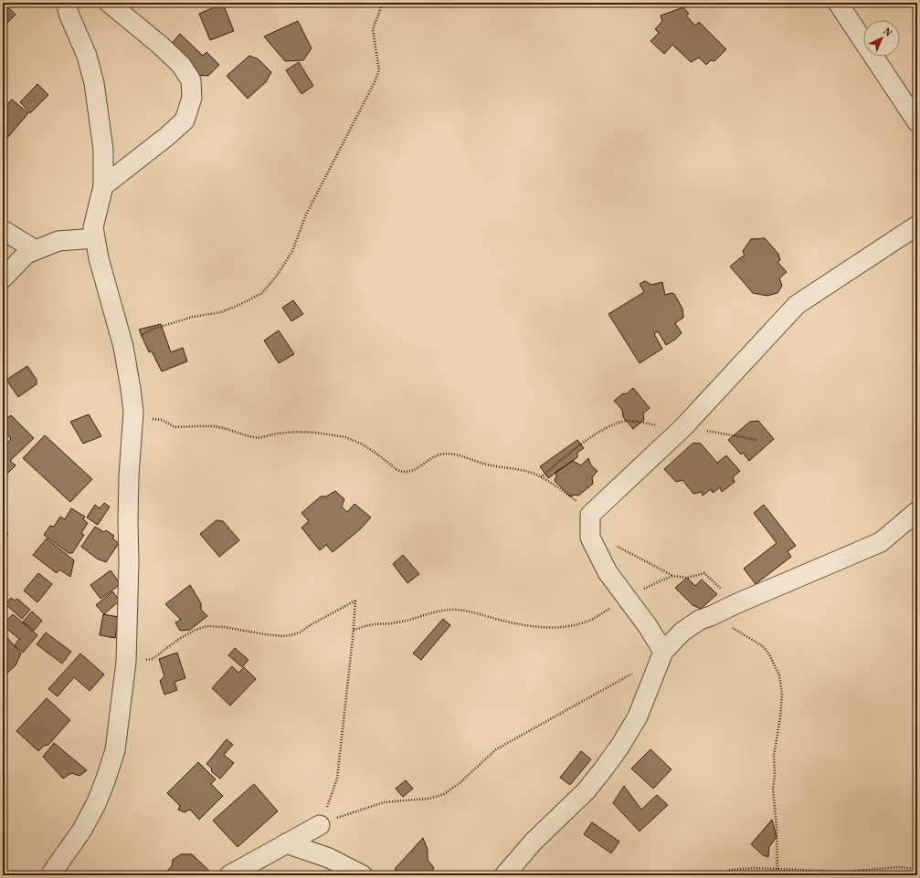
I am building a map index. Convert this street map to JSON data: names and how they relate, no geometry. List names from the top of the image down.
{
  "north": "top right"
}
